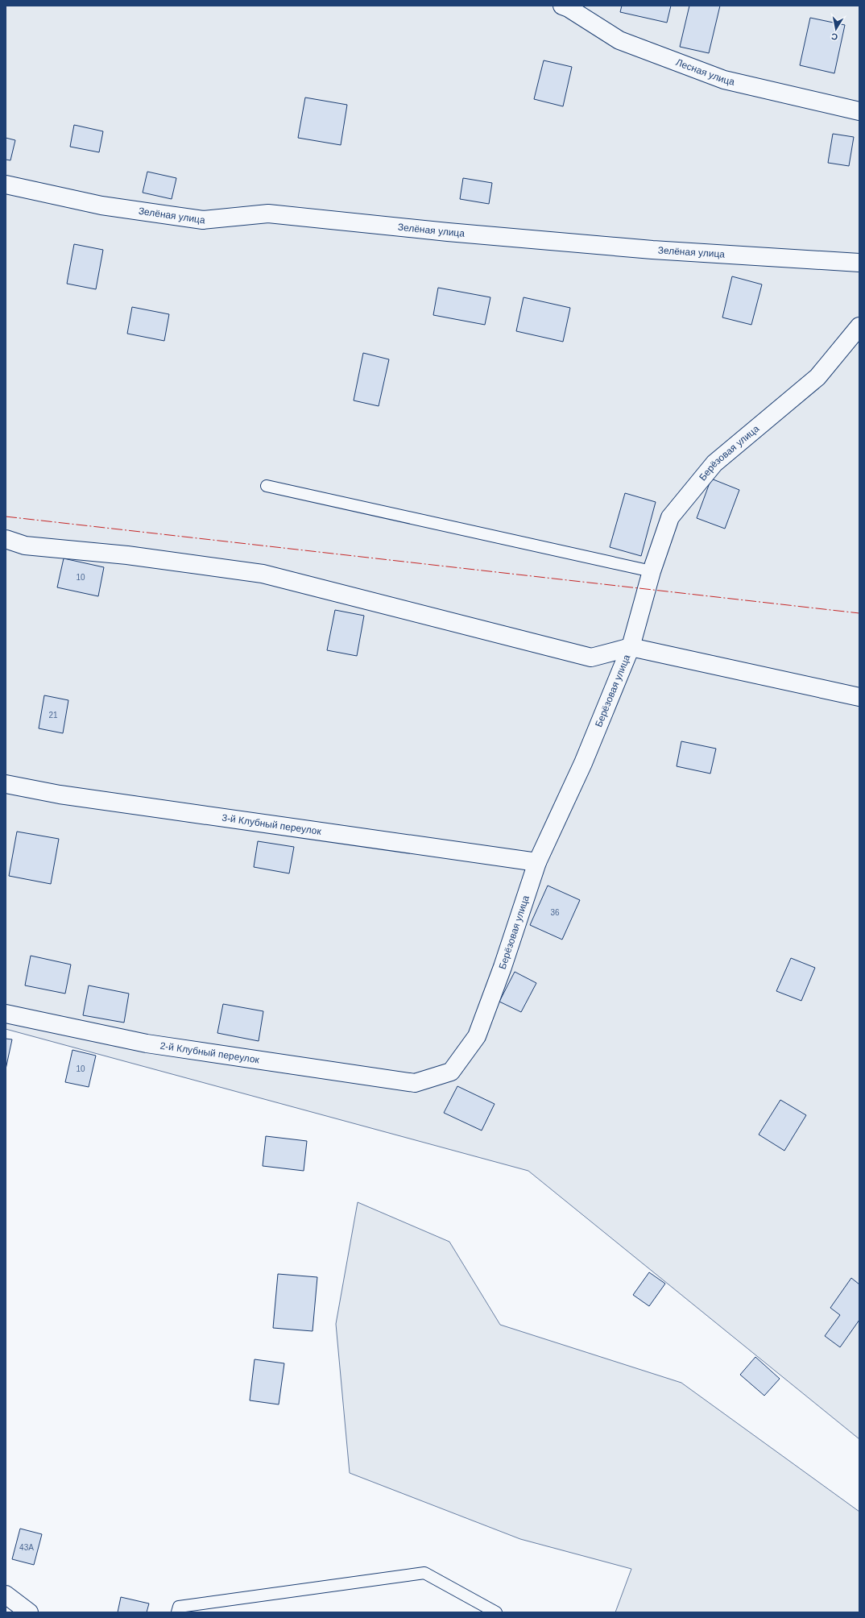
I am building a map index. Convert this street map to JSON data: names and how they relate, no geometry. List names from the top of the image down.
{
  "streets": {
    "street": [
      "Лесная улица",
      "Зелёная улица",
      "Берёзовая улица",
      "3-й Клубный переулок",
      "2-й Клубный переулок"
    ]
  },
  "crossings": [
    ["Берёзовая улица", "3-й Клубный переулок"],
    ["Берёзовая улица", "2-й Клубный переулок"]
  ],
  "house_numbers": [
    "10",
    "21",
    "36",
    "10",
    "43А"
  ],
  "north": "bottom"
}
